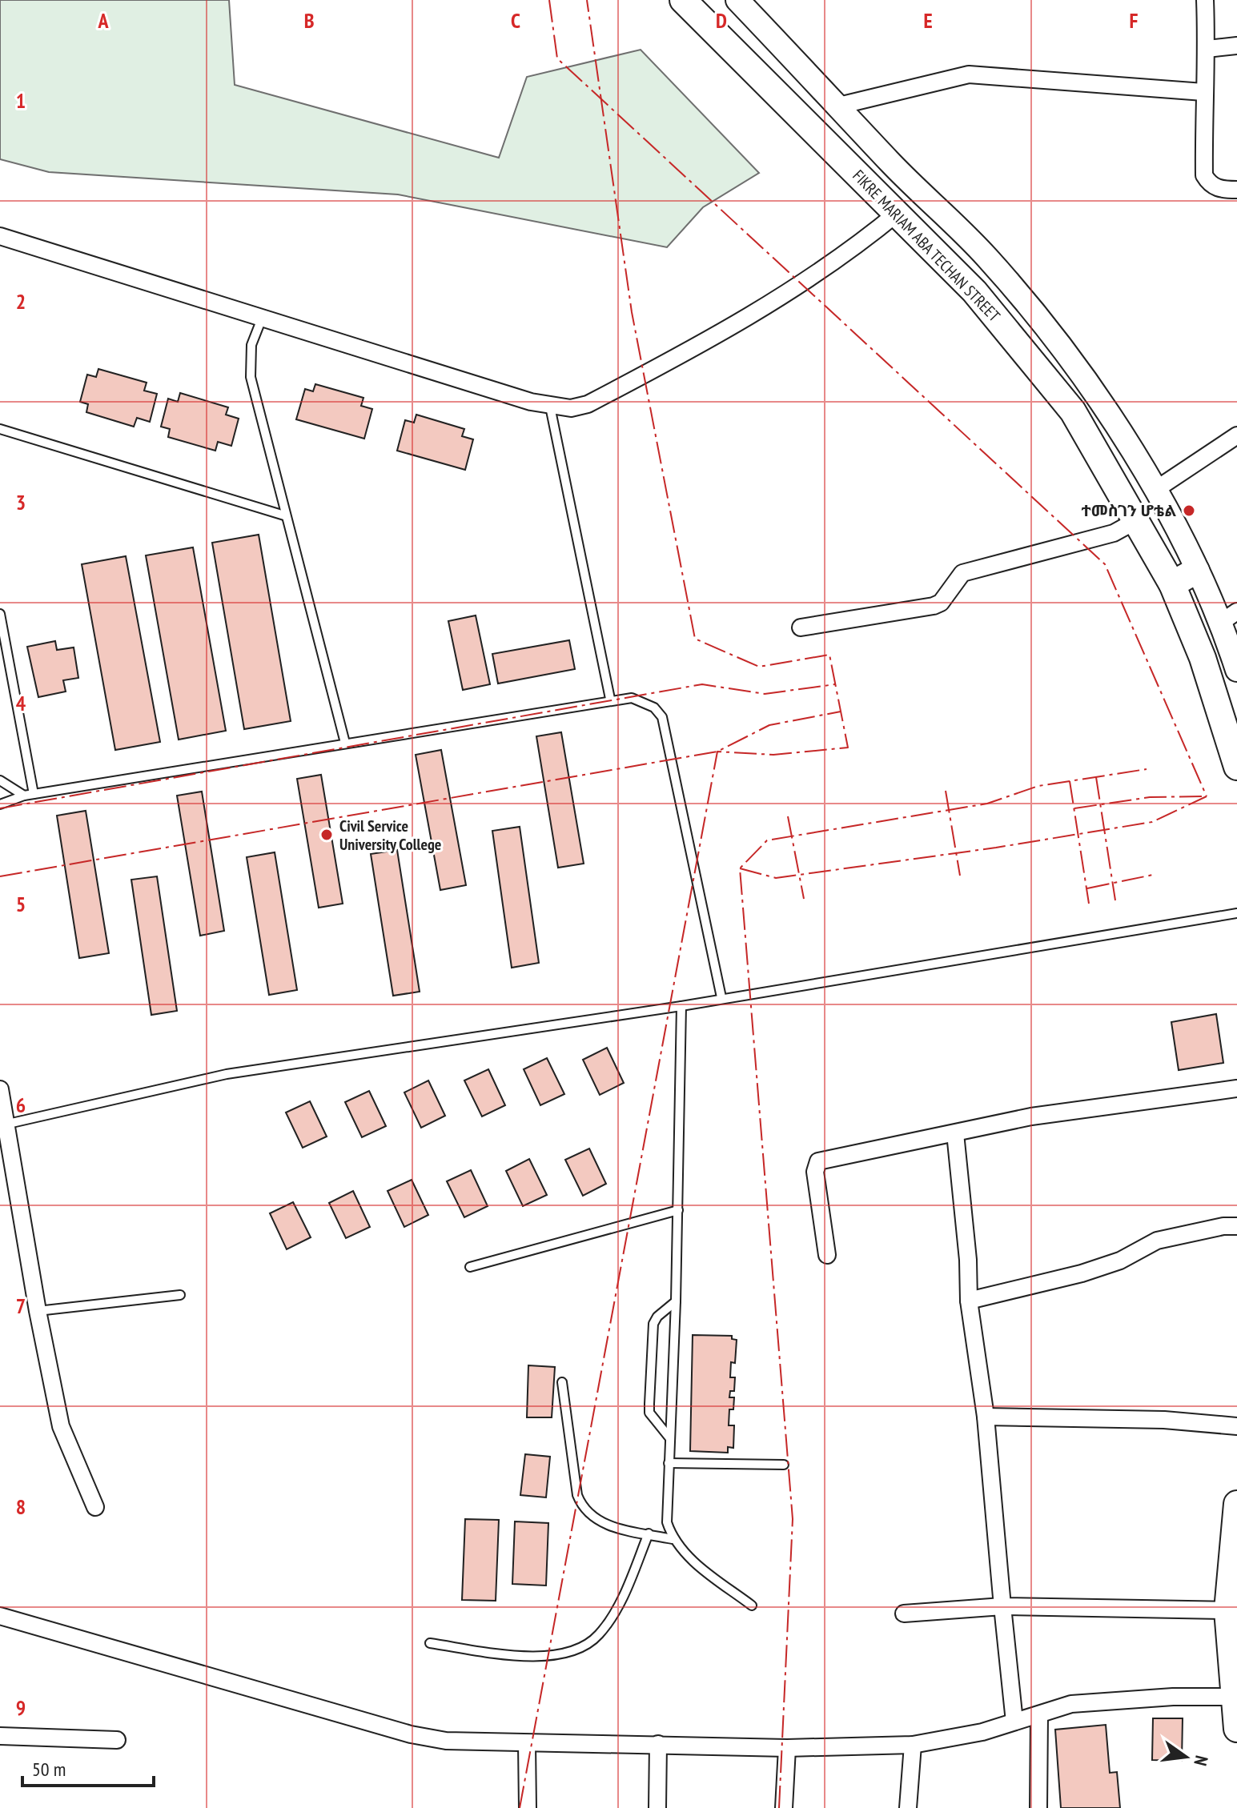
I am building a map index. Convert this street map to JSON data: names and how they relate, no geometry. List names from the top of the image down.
{
  "streets": {
    "main road": ["FIKRE MARIAM ABA TECHAN STREET"]
  },
  "places": ["ተመስገን ሆቴል", "Civil Service University College"],
  "scale_bar": "50 m",
  "north": "right",
  "grid": {
    "columns": [
      "A",
      "B",
      "C",
      "D",
      "E",
      "F"
    ],
    "rows": [
      "1",
      "2",
      "3",
      "4",
      "5",
      "6",
      "7",
      "8",
      "9"
    ]
  }
}
